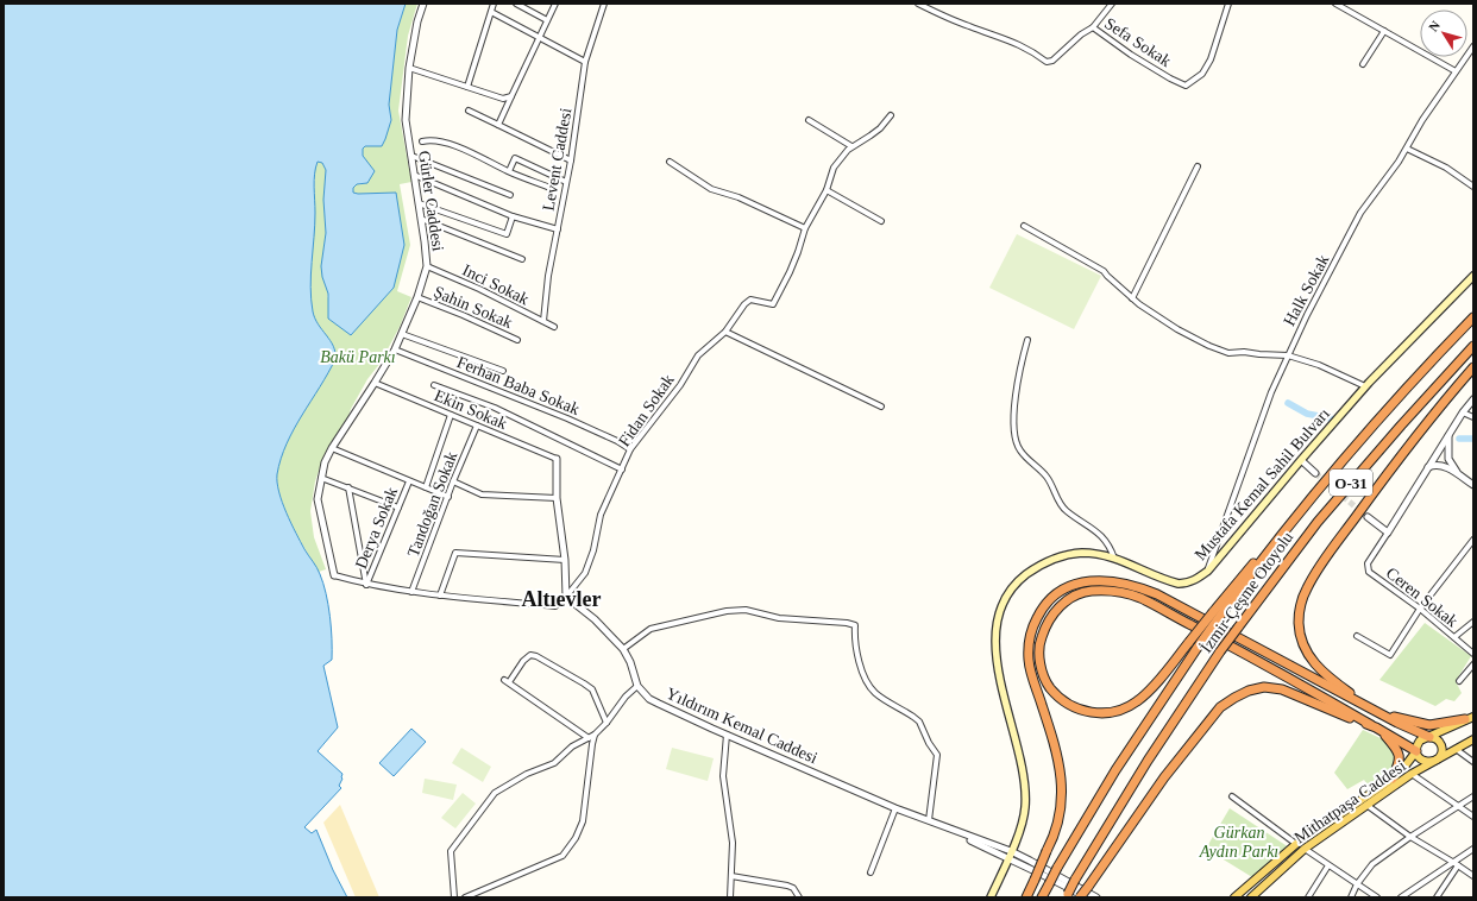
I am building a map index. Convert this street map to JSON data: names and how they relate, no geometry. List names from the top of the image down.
{
  "streets": {
    "highway": ["O-31", "İzmir-Çeşme Otoyolu"],
    "main road": ["Mustafa Kemal Sahil Bulvarı", "Mithatpaşa Caddesi"],
    "street": [
      "Sefa Sokak",
      "Levent Caddesi",
      "Gürler Caddesi",
      "Inci Sokak",
      "Halk Sokak",
      "Şahin Sokak",
      "Ferhan Baba Sokak",
      "Ekin Sokak",
      "Fidan Sokak",
      "Tandoğan Sokak",
      "Derya Sokak",
      "Ceren Sokak",
      "Yıldırım Kemal Caddesi"
    ]
  },
  "crossings": [
    ["Levent Caddesi", "Inci Sokak"],
    ["Gürler Caddesi", "Inci Sokak"],
    ["Gürler Caddesi", "Şahin Sokak"],
    ["Gürler Caddesi", "Ferhan Baba Sokak"],
    ["Gürler Caddesi", "Ekin Sokak"],
    ["Halk Sokak", "Mustafa Kemal Sahil Bulvarı"],
    ["Ferhan Baba Sokak", "Fidan Sokak"],
    ["Ekin Sokak", "Tandoğan Sokak"],
    ["Mustafa Kemal Sahil Bulvarı", "Yıldırım Kemal Caddesi"]
  ],
  "districts": ["Altıevler"],
  "parks": ["Bakü Parkı", "Gürkan Aydın Parkı"],
  "north": "top left"
}
